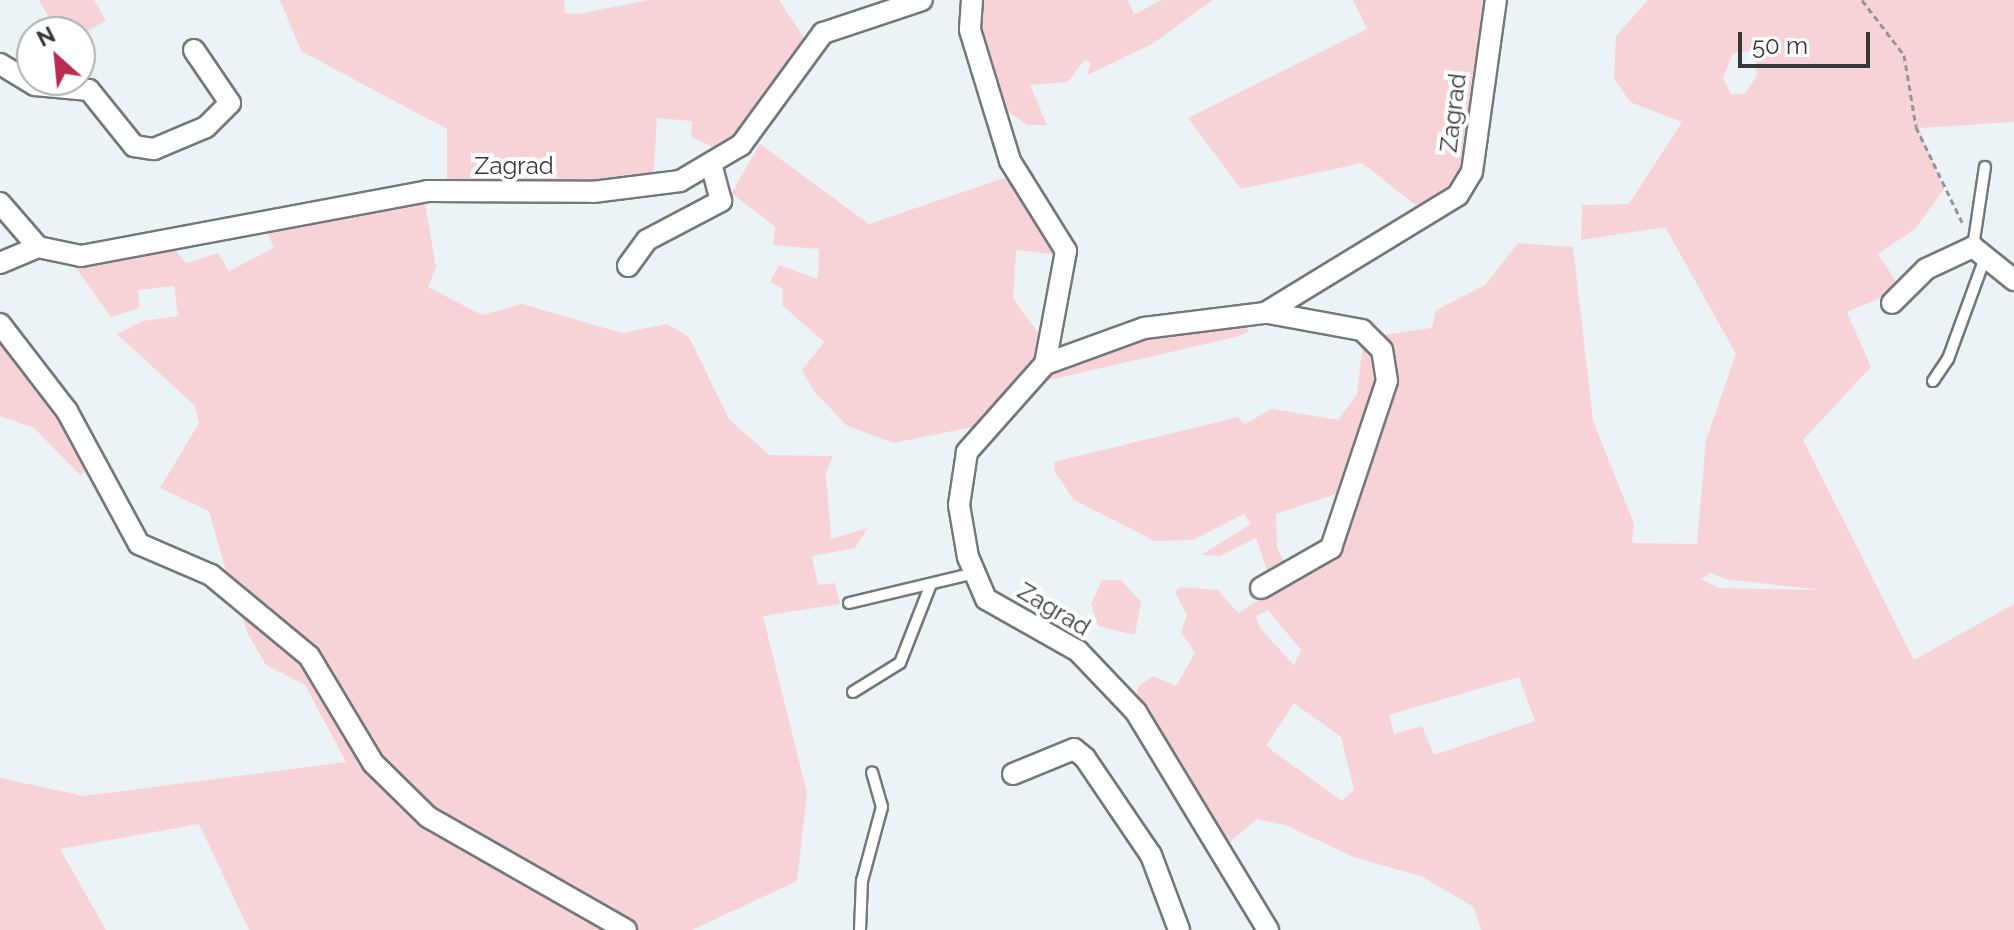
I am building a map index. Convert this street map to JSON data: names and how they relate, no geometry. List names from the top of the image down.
{
  "streets": {
    "street": ["Zagrad"]
  },
  "scale_bar": "50 m",
  "north": "top left"
}
